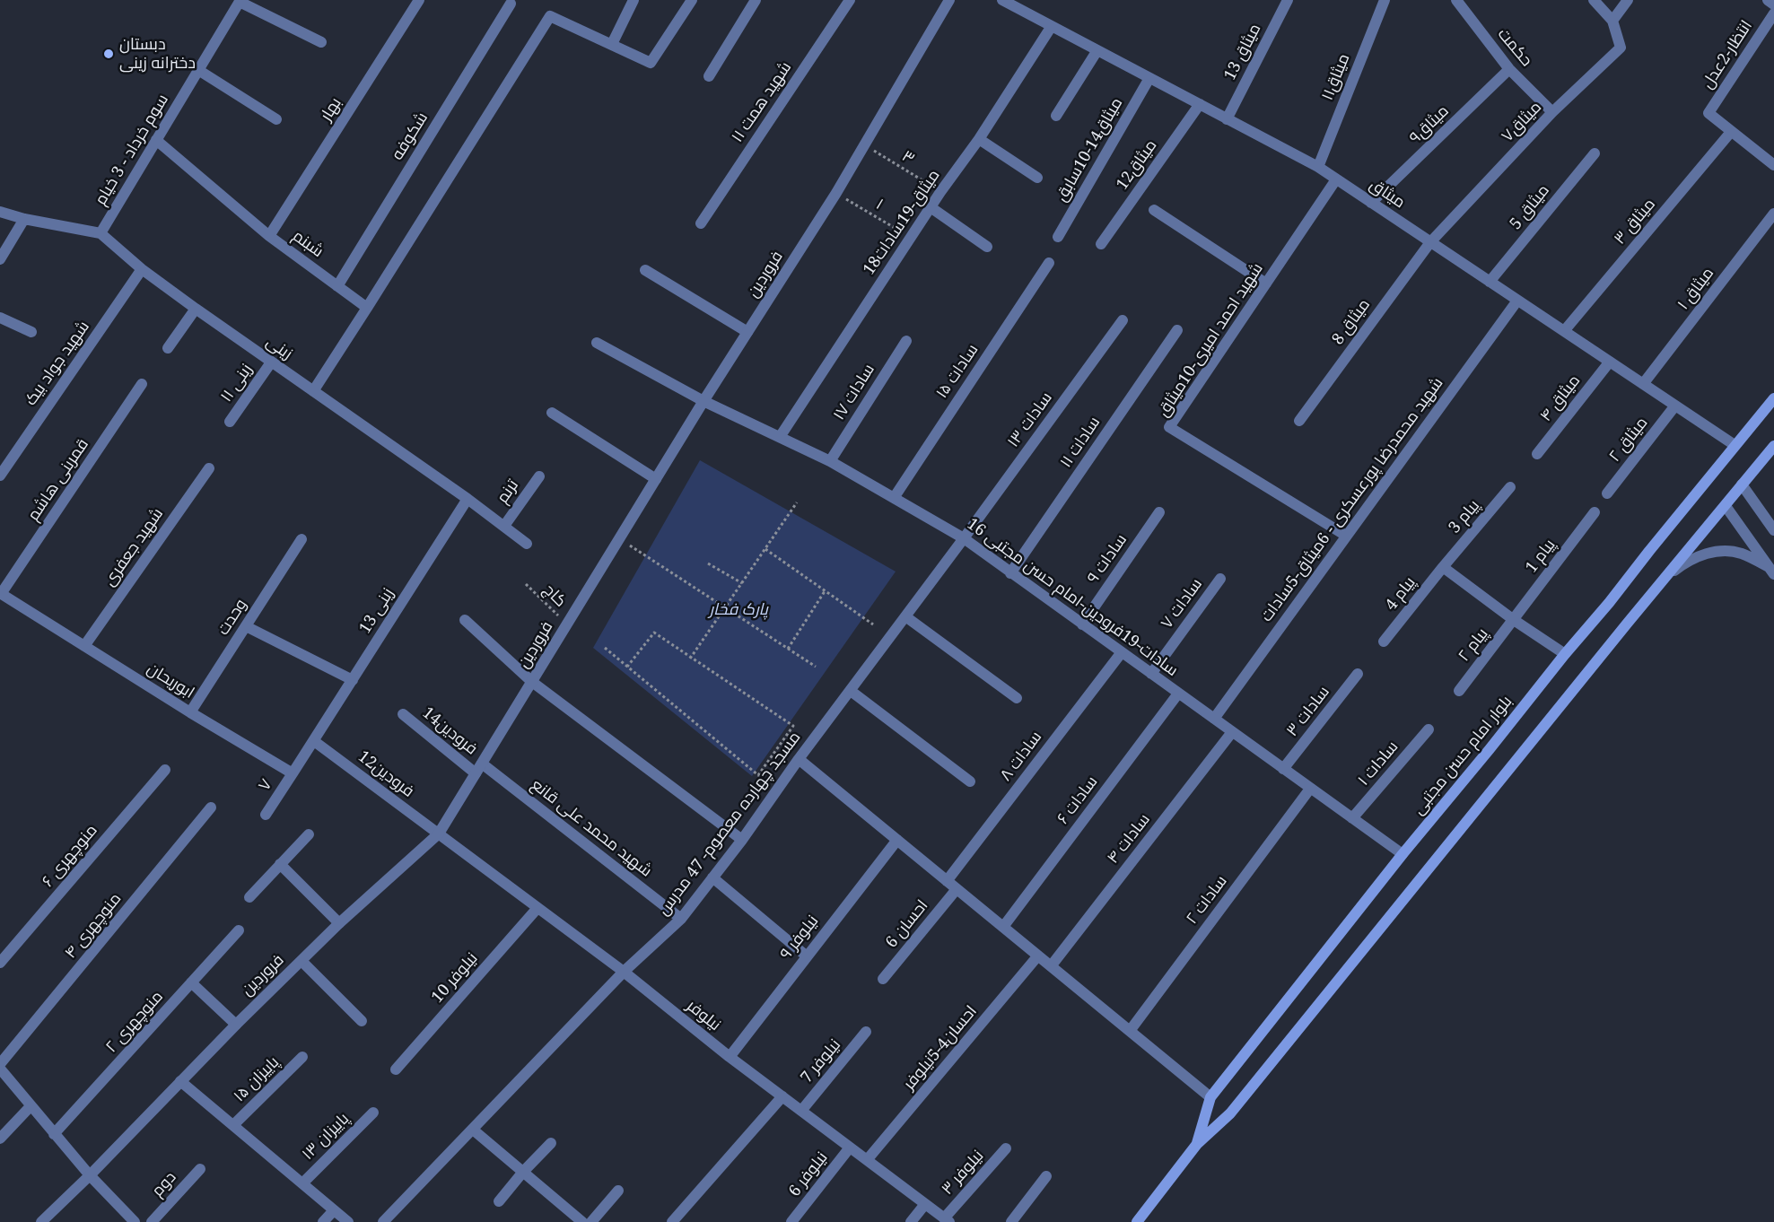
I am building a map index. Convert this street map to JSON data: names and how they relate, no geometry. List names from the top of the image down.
{
  "streets": {
    "main road": ["بلوار امام حسن مجتبی"],
    "street": [
      "حکمت",
      "میثاق 13",
      "انتظار-2عدل",
      "میثاق۱۱",
      "شهید همت ۱۱",
      "بهار",
      "میثاق۷",
      "میثاق۹",
      "شکوفه",
      "سوم خرداد - 3 خیام",
      "میثاق14-10سابق",
      "12میثاق",
      "میثاق",
      "میثاق 5",
      "میثاق ۳",
      "18میثاق-19سادات",
      "شبنم",
      "فروردین",
      "میثاق ۱",
      "میثاق 8",
      "شهید احمد امیری-10میثاق",
      "زینی",
      "شهید جواد بیک",
      "سادات ۱۵",
      "زینی ۱۱",
      "سادات ۱۷",
      "میثاق ۴",
      "سادات ۱۳",
      "میثاق ۲",
      "سادات ۱۱",
      "قمربنی هاشم",
      "ترنم",
      "شهید محمدرضا پورعسکری - 6میثاق-5سادات",
      "پیام 3",
      "شهید جعفری",
      "پیام 1",
      "سادات ۹",
      "پیام 4",
      "سادات-19فرودین-امام حسن مجتبی 16",
      "سادات ۷",
      "زینی 13",
      "وحدت",
      "پیام ۲",
      "ابوریحان",
      "سادات ۳",
      "14فرودین",
      "سادات ۸",
      "سادات ‍‍۱",
      "12فرودین",
      "۷",
      "سادات ۶",
      "مسجد چهارده معصوم- 47 مدرس",
      "شهید محمد علی قانع",
      "سادات ۴",
      "منوچهری ۶",
      "سادات ۲",
      "احسان 6",
      "منوچهری ۴",
      "نیلوفر ۹",
      "نیلوفر 10",
      "نیلوفر",
      "منوچهری ۲",
      "احسان4-5نیلوفر",
      "نیلوفر 7",
      "پاییزان ۱۵",
      "پاییزان ۱۳",
      "نیلوفر ۳",
      "نیلوفر 6",
      "دوم"
    ],
    "path": ["۳", "۱", "کاج"]
  },
  "crossings": [
    ["حکمت", "میثاق۷"],
    ["حکمت", "میثاق۹"],
    ["میثاق 13", "میثاق"],
    ["انتظار-2عدل", "میثاق ۳"],
    ["میثاق۱۱", "میثاق"],
    ["بهار", "شبنم"],
    ["میثاق۷", "میثاق"],
    ["میثاق۷", "میثاق 8"],
    ["میثاق۹", "میثاق"],
    ["شکوفه", "شبنم"],
    ["سوم خرداد - 3 خیام", "شبنم"],
    ["سوم خرداد - 3 خیام", "زینی"],
    ["میثاق14-10سابق", "میثاق"],
    ["۳", "18میثاق-19سادات"],
    ["۳", "فروردین"],
    ["12میثاق", "میثاق"],
    ["میثاق", "میثاق 5"],
    ["میثاق", "میثاق ۳"],
    ["میثاق", "18میثاق-19سادات"],
    ["میثاق", "میثاق ۱"],
    ["میثاق", "میثاق 8"],
    ["میثاق", "شهید احمد امیری-10میثاق"],
    ["میثاق", "میثاق ۴"],
    ["میثاق", "میثاق ۲"],
    ["میثاق", "شهید محمدرضا پورعسکری - 6میثاق-5سادات"],
    ["میثاق", "بلوار امام حسن مجتبی"],
    ["۱", "18میثاق-19سادات"],
    ["۱", "فروردین"],
    ["18میثاق-19سادات", "سادات-19فرودین-امام حسن مجتبی 16"],
    ["فروردین", "کاج"],
    ["فروردین", "سادات-19فرودین-امام حسن مجتبی 16"],
    ["فروردین", "14فرودین"],
    ["فروردین", "12فرودین"],
    ["فروردین", "شهید محمد علی قانع"],
    ["فروردین", "نیلوفر"],
    ["شهید احمد امیری-10میثاق", "شهید محمدرضا پورعسکری - 6میثاق-5سادات"],
    ["زینی", "شهید جواد بیک"],
    ["زینی", "زینی ۱۱"],
    ["زینی", "ترنم"],
    ["زینی", "زینی 13"],
    ["سادات ۱۵", "سادات-19فرودین-امام حسن مجتبی 16"],
    ["سادات ۱۷", "سادات-19فرودین-امام حسن مجتبی 16"],
    ["سادات ۱۳", "سادات-19فرودین-امام حسن مجتبی 16"],
    ["سادات ۱۳", "مسجد چهارده معصوم- 47 مدرس"],
    ["سادات ۱۱", "سادات-19فرودین-امام حسن مجتبی 16"],
    ["قمربنی هاشم", "ابوریحان"],
    ["شهید محمدرضا پورعسکری - 6میثاق-5سادات", "سادات-19فرودین-امام حسن مجتبی 16"],
    ["پیام 3", "پیام 4"],
    ["شهید جعفری", "ابوریحان"],
    ["پیام 1", "پیام ۲"],
    ["سادات ۹", "سادات-19فرودین-امام حسن مجتبی 16"],
    ["سادات-19فرودین-امام حسن مجتبی 16", "سادات ۷"],
    ["سادات-19فرودین-امام حسن مجتبی 16", "سادات ۳"],
    ["سادات-19فرودین-امام حسن مجتبی 16", "بلوار امام حسن مجتبی"],
    ["سادات-19فرودین-امام حسن مجتبی 16", "سادات ۸"],
    ["سادات-19فرودین-امام حسن مجتبی 16", "سادات ‍‍۱"],
    ["سادات-19فرودین-امام حسن مجتبی 16", "سادات ۶"],
    ["سادات-19فرودین-امام حسن مجتبی 16", "مسجد چهارده معصوم- 47 مدرس"],
    ["سادات-19فرودین-امام حسن مجتبی 16", "سادات ۴"],
    ["سادات-19فرودین-امام حسن مجتبی 16", "سادات ۲"],
    ["زینی 13", "12فرودین"],
    ["وحدت", "ابوریحان"],
    ["ابوریحان", "۷"],
    ["12فرودین", "نیلوفر"],
    ["مسجد چهارده معصوم- 47 مدرس", "شهید محمد علی قانع"],
    ["مسجد چهارده معصوم- 47 مدرس", "نیلوفر"],
    ["نیلوفر ۹", "نیلوفر"],
    ["نیلوفر 10", "نیلوفر"],
    ["نیلوفر", "احسان4-5نیلوفر"],
    ["نیلوفر", "نیلوفر 7"],
    ["نیلوفر", "نیلوفر ۳"],
    ["نیلوفر", "نیلوفر 6"]
  ],
  "parks": ["پارک فخار"],
  "places": ["دبستان دخترانه زینی"]
}
